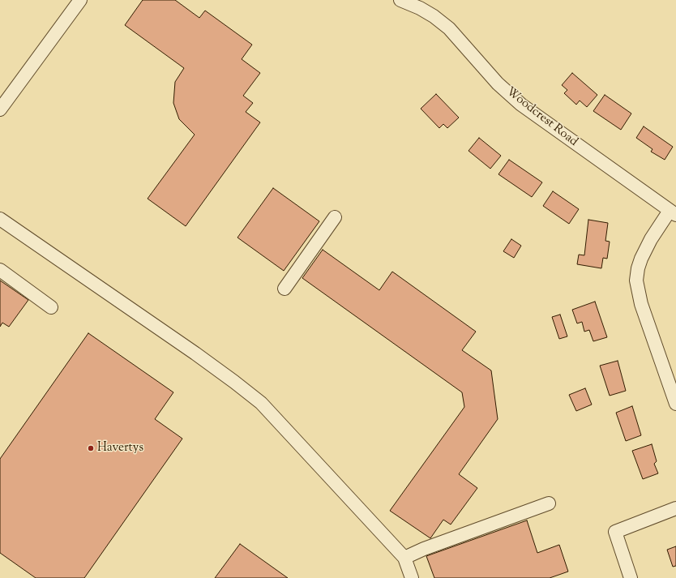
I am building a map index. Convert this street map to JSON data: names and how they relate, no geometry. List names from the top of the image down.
{
  "streets": {
    "street": ["Woodcrest Road"]
  },
  "places": ["Havertys"]
}
